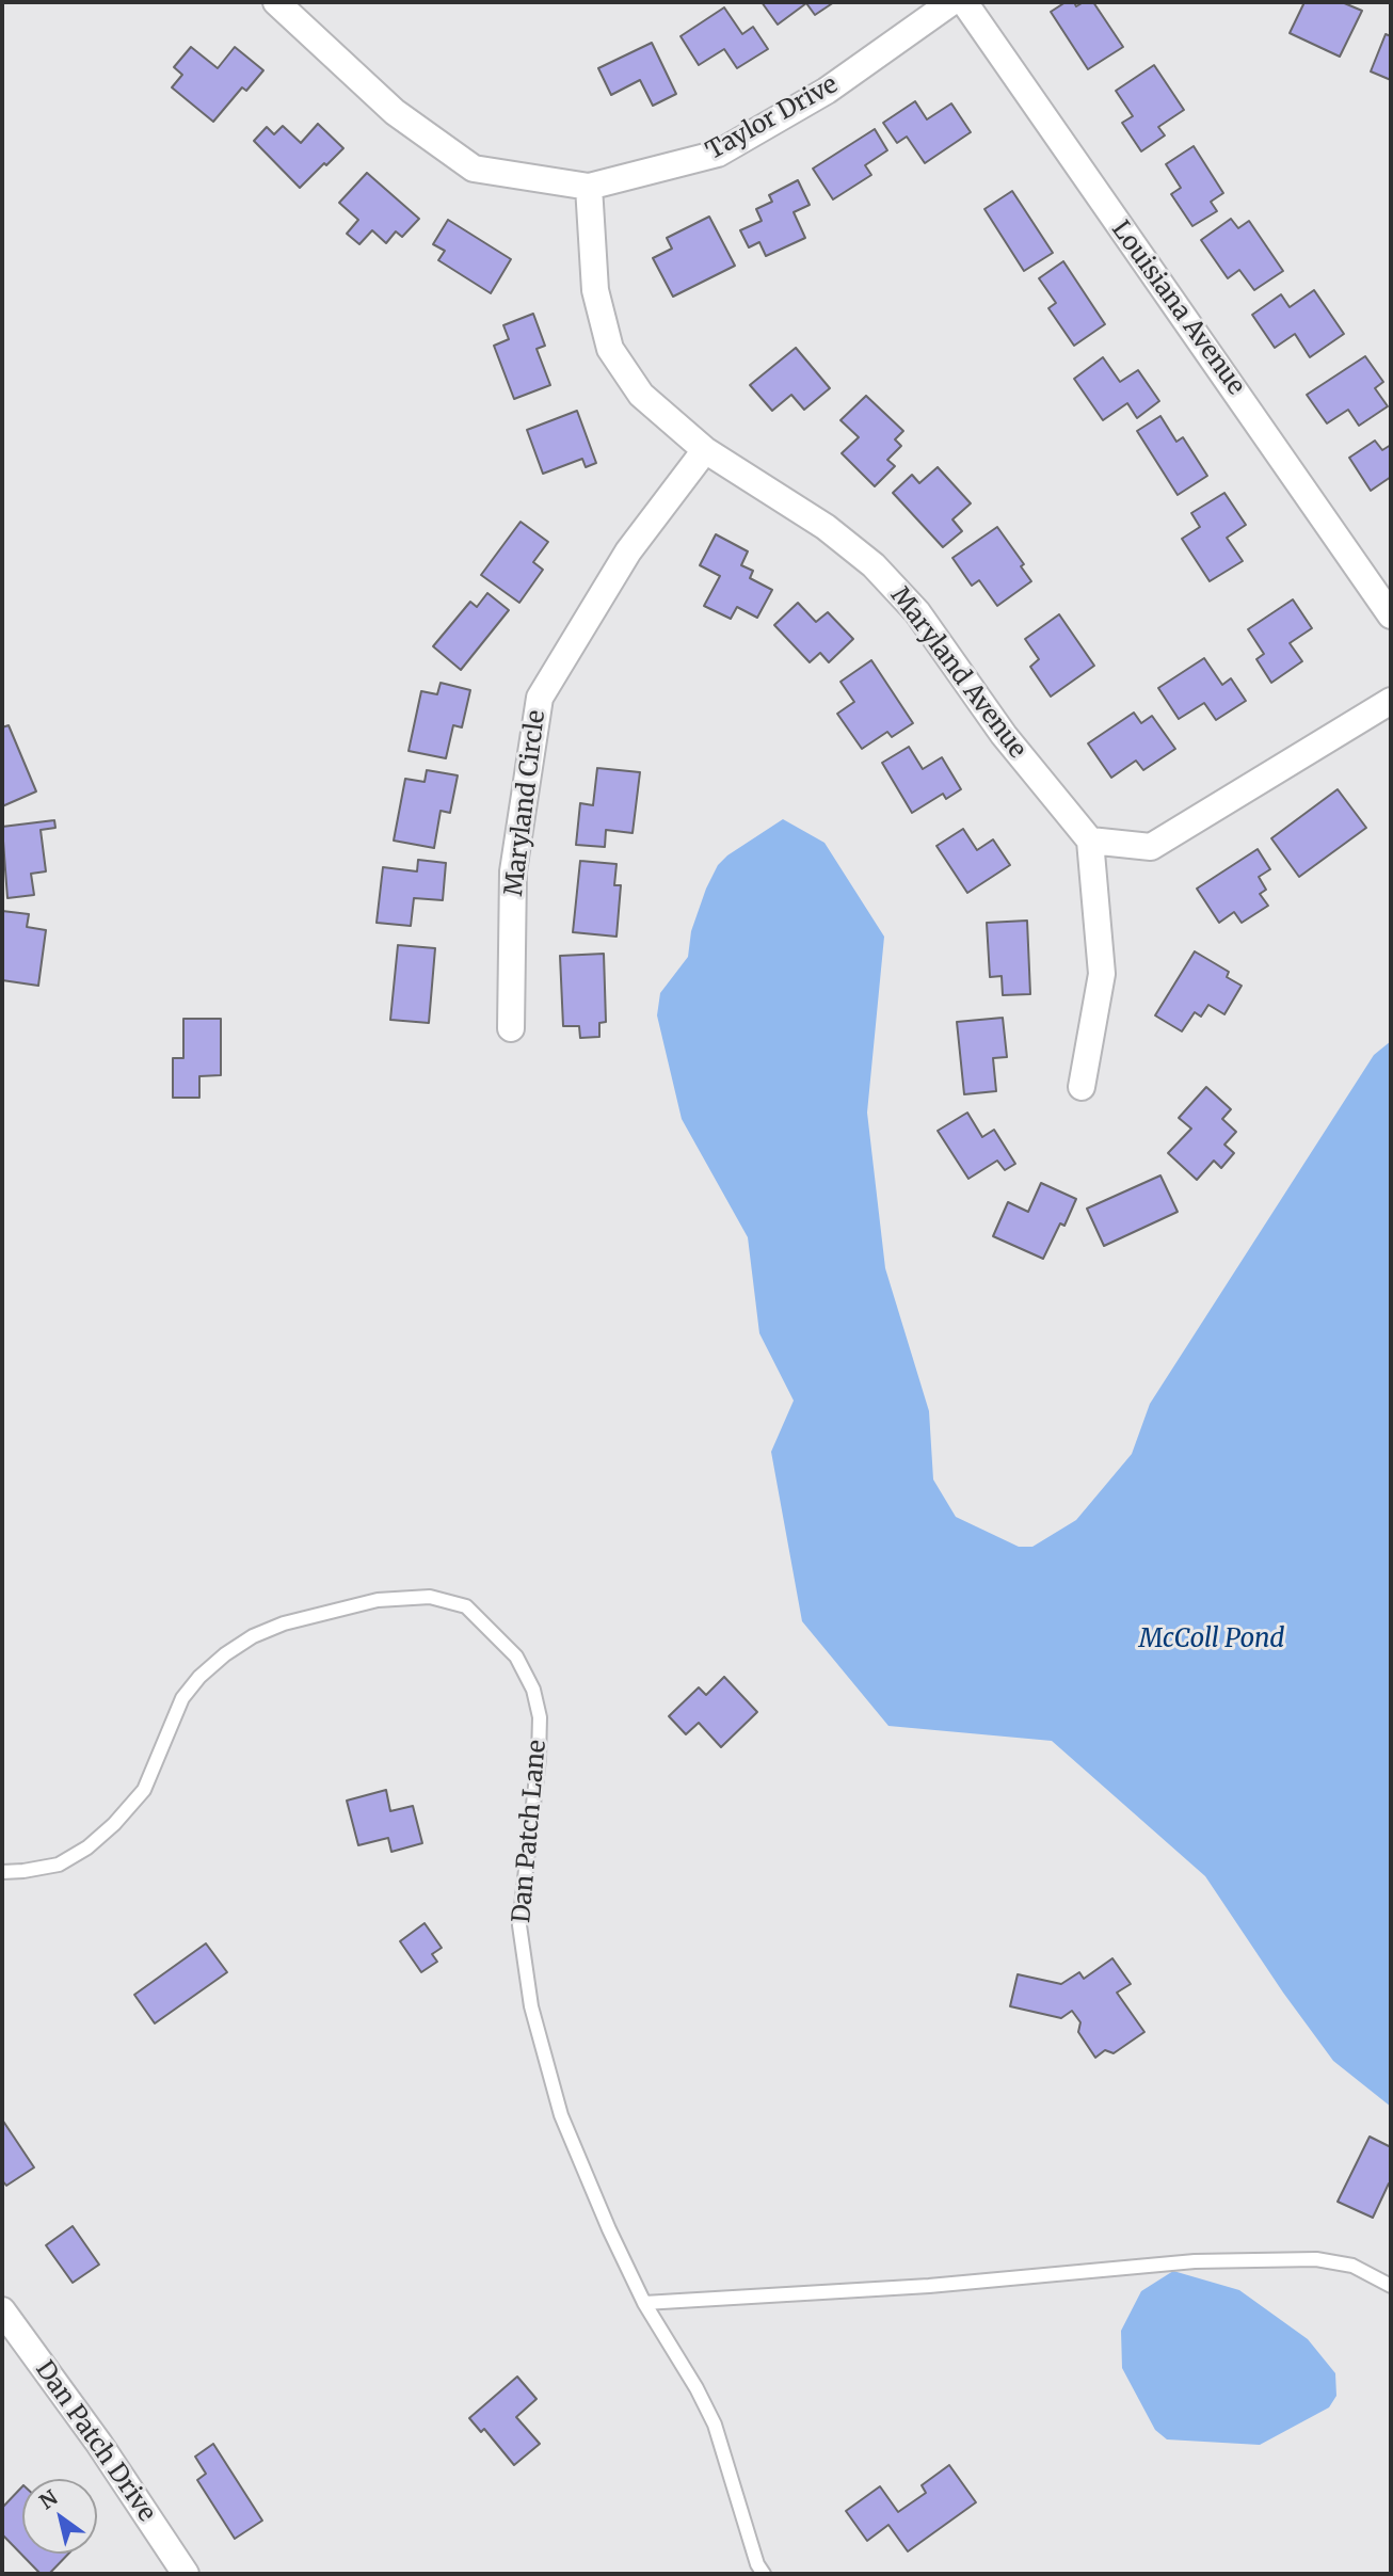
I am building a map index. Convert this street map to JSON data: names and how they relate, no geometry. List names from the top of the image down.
{
  "streets": {
    "street": [
      "Taylor Drive",
      "Louisiana Avenue",
      "Maryland Avenue",
      "Maryland Circle",
      "Dan Patch Drive"
    ],
    "lane": ["Dan Patch Lane"]
  },
  "crossings": [
    ["Taylor Drive", "Maryland Avenue"],
    ["Maryland Avenue", "Maryland Circle"]
  ],
  "water": ["McColl Pond"],
  "north": "top left"
}
